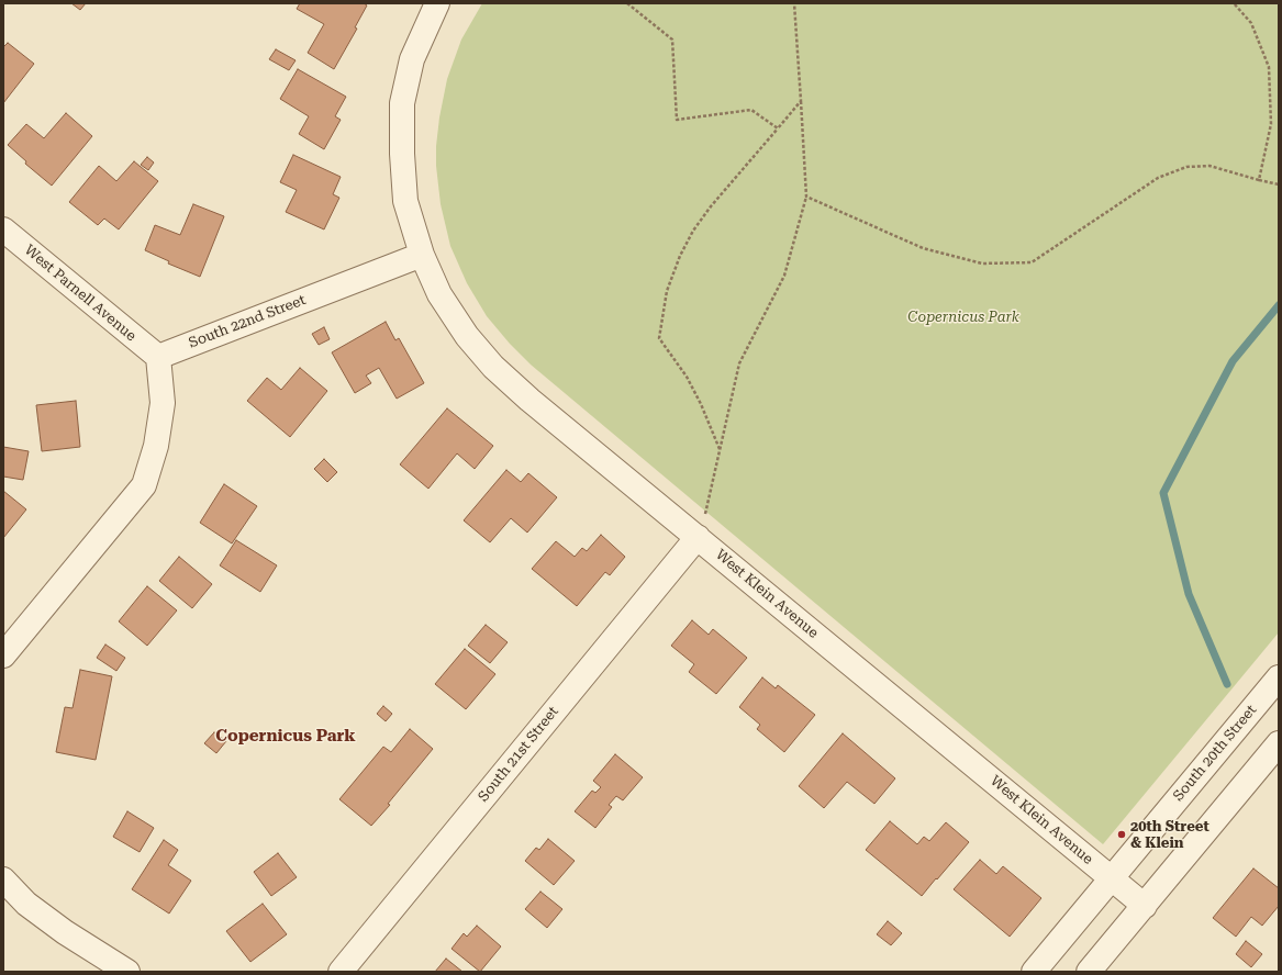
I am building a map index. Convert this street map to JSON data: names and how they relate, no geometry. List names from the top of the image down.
{
  "streets": {
    "street": [
      "West Parnell Avenue",
      "South 22nd Street",
      "West Klein Avenue",
      "South 20th Street",
      "South 21st Street"
    ]
  },
  "crossings": [
    ["West Parnell Avenue", "South 22nd Street"],
    ["South 22nd Street", "West Klein Avenue"],
    ["West Klein Avenue", "South 20th Street"],
    ["West Klein Avenue", "South 21st Street"]
  ],
  "districts": ["Copernicus Park"],
  "parks": ["Copernicus Park"],
  "places": ["20th Street & Klein"]
}
